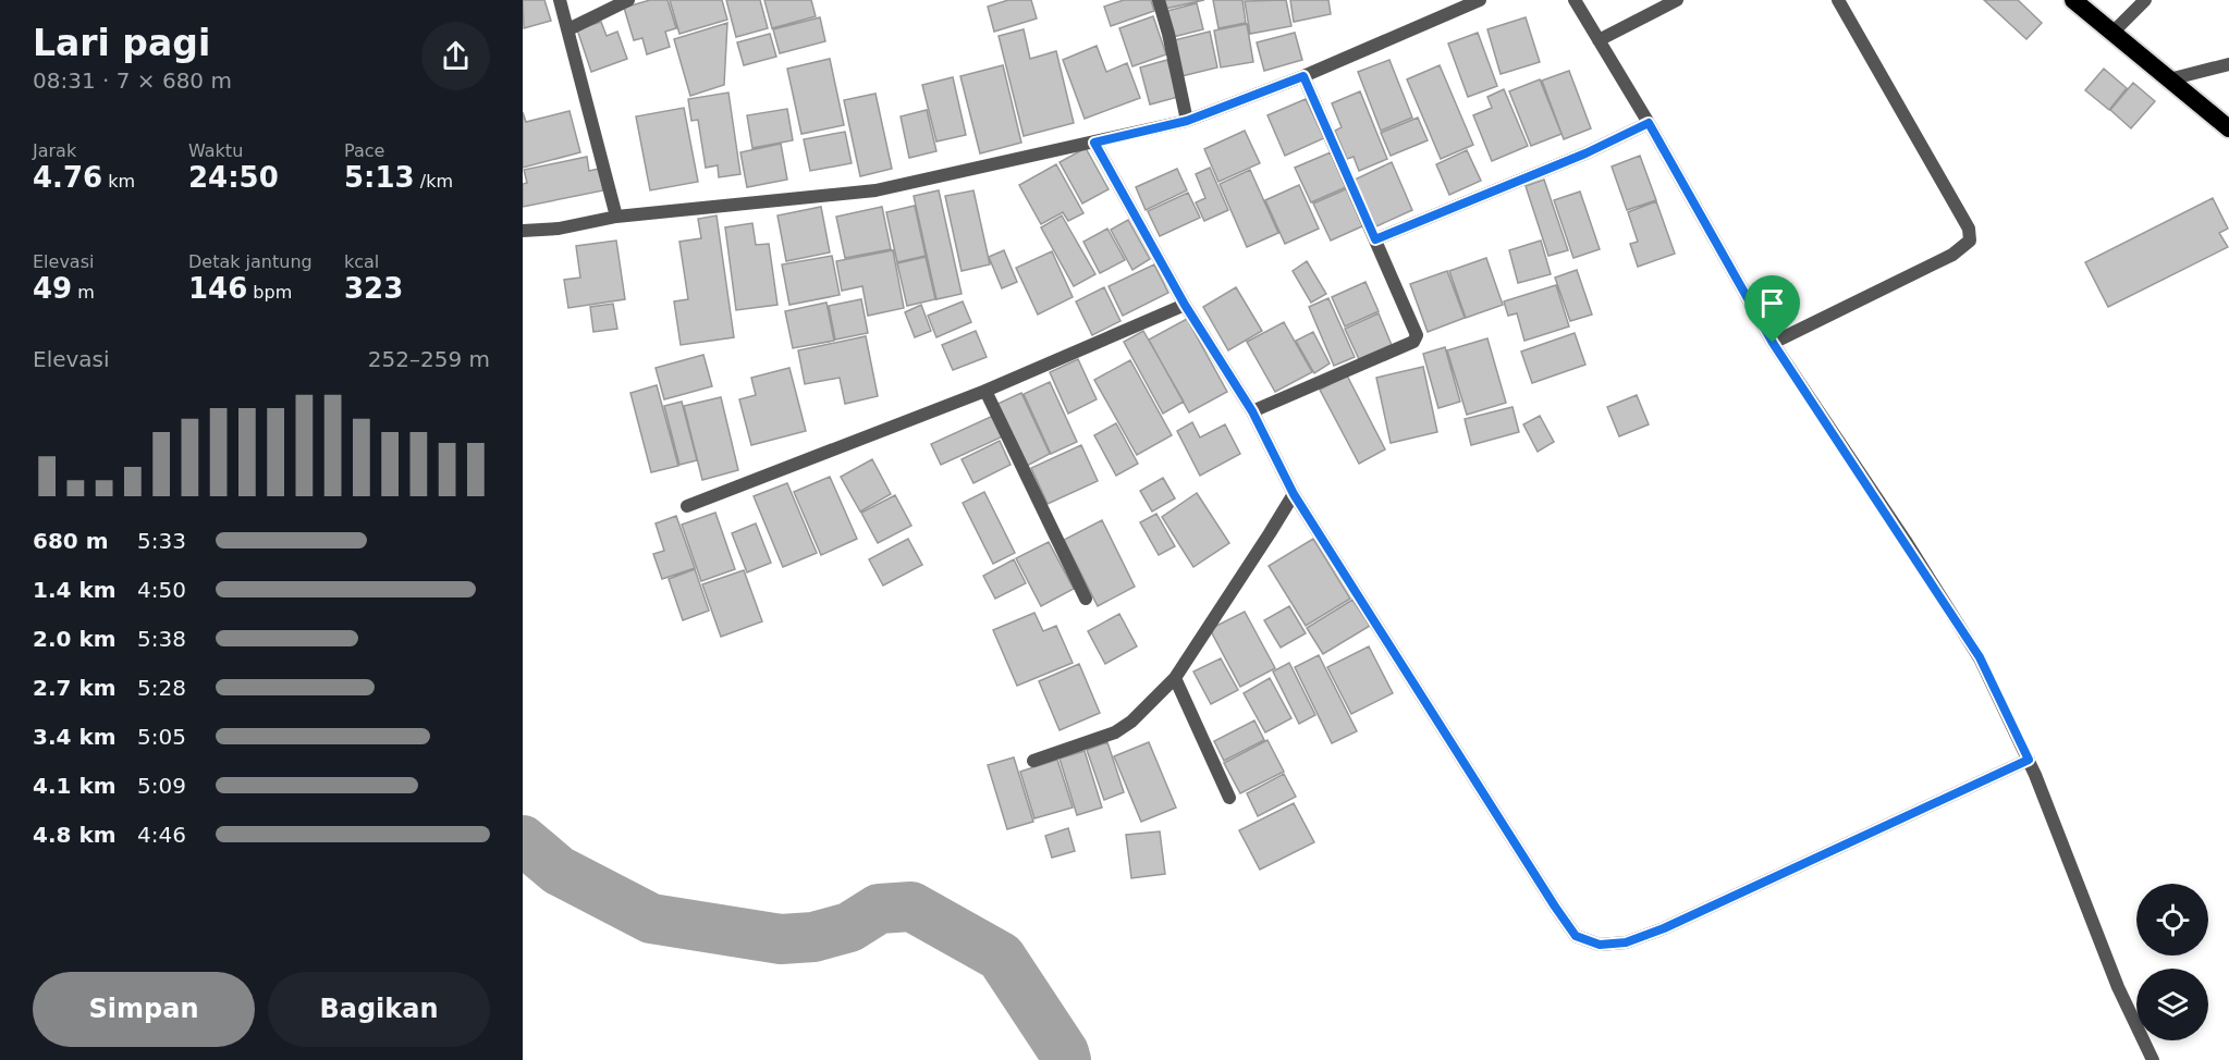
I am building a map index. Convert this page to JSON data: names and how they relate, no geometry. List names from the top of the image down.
{
  "page": {
    "heading": ["Lari pagi", "08:31 · 7 × 680 m"],
    "stats": [
      ["Jarak", "4.76 km"],
      ["Waktu", "24:50"],
      ["Pace", "5:13 /km"],
      ["Elevasi", "49 m"],
      ["Detak jantung", "146 bpm"],
      ["kcal", "323"]
    ],
    "chart": ["Elevasi", "252–259 m"],
    "list": [
      {
        "name": "680 m",
        "note": "5:33"
      },
      {
        "name": "1.4 km",
        "note": "4:50"
      },
      {
        "name": "2.0 km",
        "note": "5:38"
      },
      {
        "name": "2.7 km",
        "note": "5:28"
      },
      {
        "name": "3.4 km",
        "note": "5:05"
      },
      {
        "name": "4.1 km",
        "note": "5:09"
      },
      {
        "name": "4.8 km",
        "note": "4:46"
      }
    ],
    "buttons": ["Simpan", "Bagikan"]
  }
}
